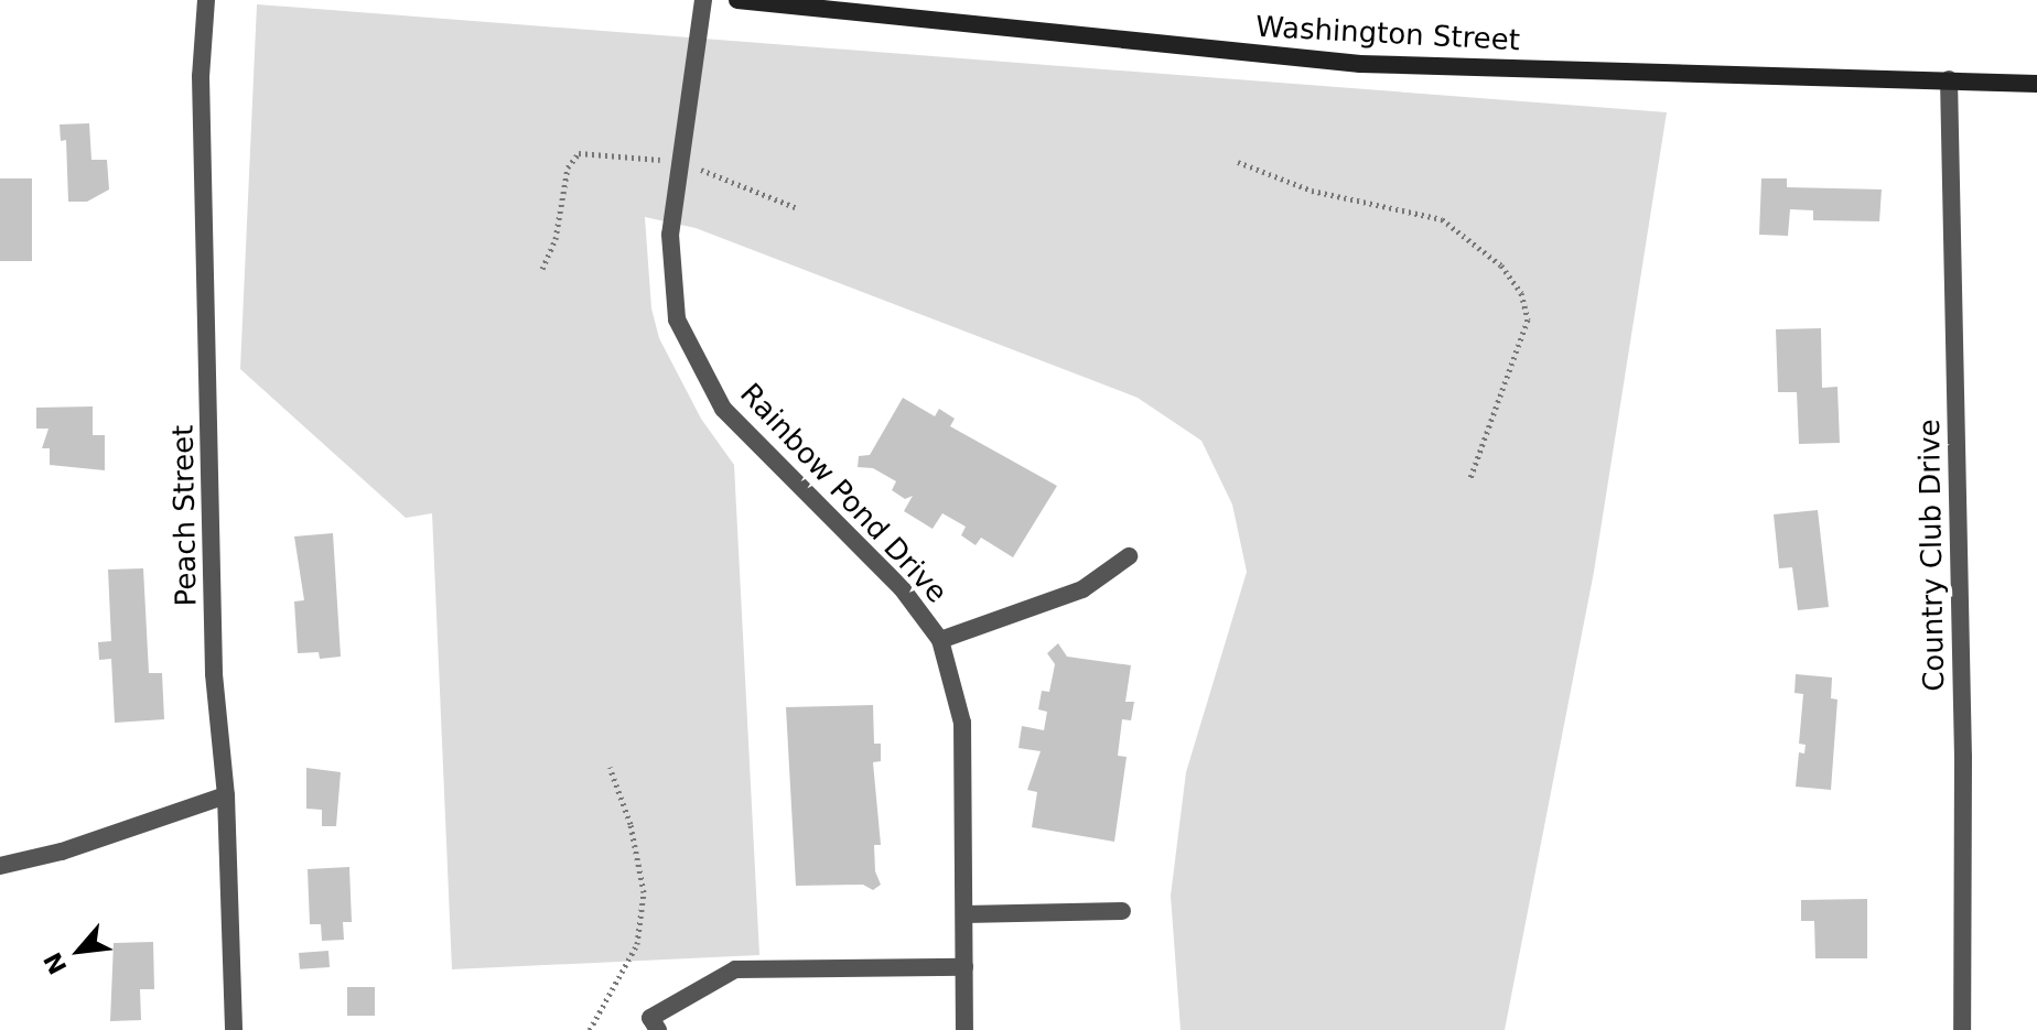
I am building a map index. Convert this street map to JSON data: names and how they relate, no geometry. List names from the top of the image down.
{
  "streets": {
    "main road": ["Washington Street"],
    "street": ["Rainbow Pond Drive", "Peach Street", "Country Club Drive"]
  },
  "crossings": [
    ["Washington Street", "Country Club Drive"]
  ],
  "north": "bottom left"
}
